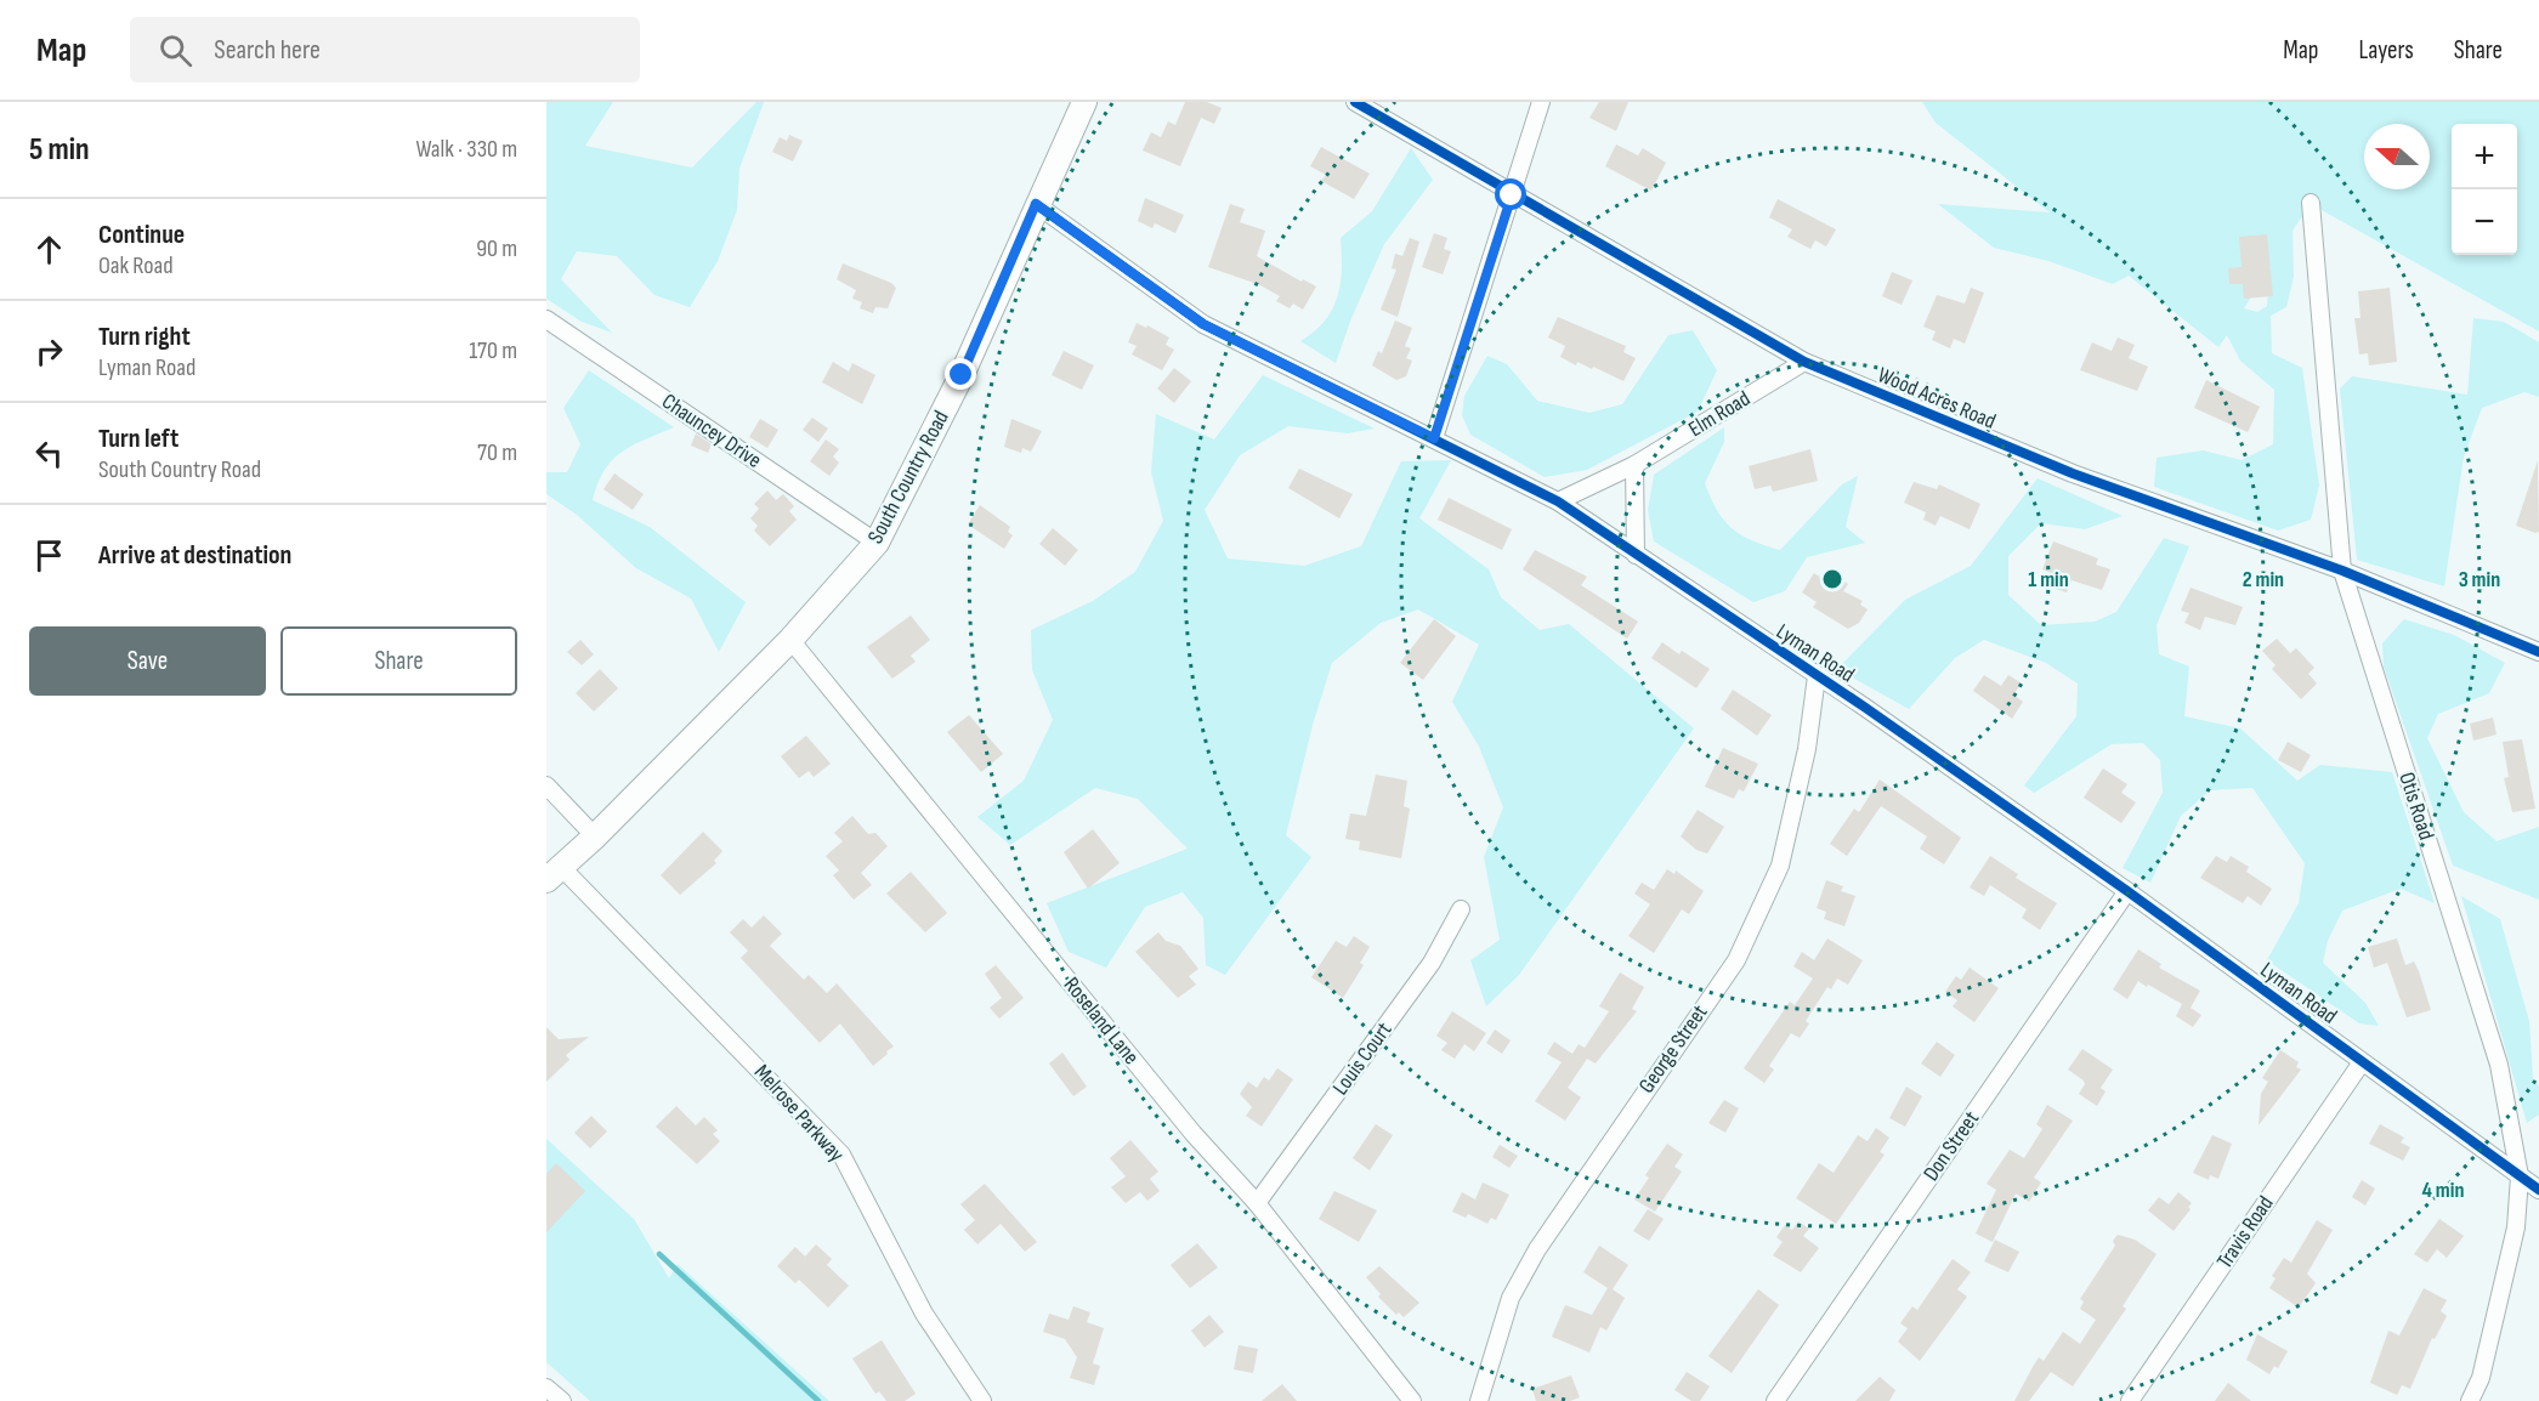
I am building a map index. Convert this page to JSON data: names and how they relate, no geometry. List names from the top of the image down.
{
  "streets": {
    "main road": ["South Country Road"],
    "street": [
      "Wood Acres Road",
      "Elm Road",
      "Chauncey Drive",
      "Lyman Road",
      "Otis Road",
      "Roseland Lane",
      "George Street",
      "Louis Court",
      "Melrose Parkway",
      "Don Street",
      "Travis Road"
    ]
  },
  "crossings": [
    ["Wood Acres Road", "Elm Road"],
    ["Wood Acres Road", "Otis Road"],
    ["Elm Road", "Lyman Road"],
    ["Chauncey Drive", "South Country Road"],
    ["South Country Road", "Lyman Road"],
    ["South Country Road", "Roseland Lane"],
    ["South Country Road", "Melrose Parkway"],
    ["Lyman Road", "Otis Road"],
    ["Lyman Road", "George Street"],
    ["Lyman Road", "Don Street"],
    ["Lyman Road", "Travis Road"],
    ["Roseland Lane", "Louis Court"]
  ],
  "north": "left",
  "page": {
    "header": "Map",
    "search": "Search here",
    "nav": ["Map", "Layers", "Share"],
    "heading": ["5 min", "Walk · 330 m"],
    "map_buttons": ["+", "−"],
    "list": [
      ["Continue", "Oak Road", "90 m"],
      ["Turn right", "Lyman Road", "170 m"],
      ["Turn left", "South Country Road", "70 m"],
      "Arrive at destination"
    ],
    "buttons": ["Save", "Share"]
  },
  "rings": [
    "1 min",
    "2 min",
    "3 min",
    "4 min"
  ]
}
